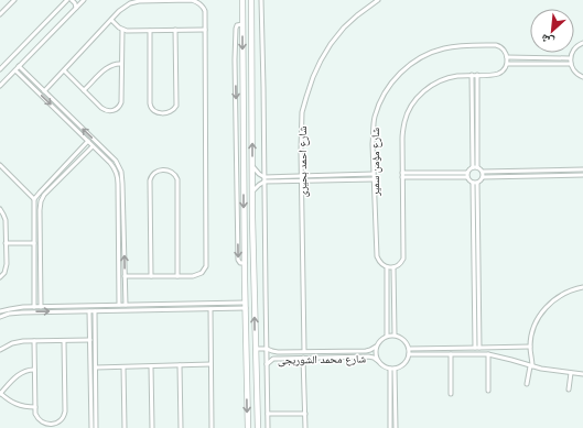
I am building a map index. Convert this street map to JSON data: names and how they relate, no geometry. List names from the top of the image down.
{
  "streets": {
    "street": ["شارع احمد بحيرى", "شارع مؤمن سمير", "شارع محمد الشوربجى"]
  },
  "crossings": [
    ["شارع احمد بحيرى", "شارع محمد الشوربجى"],
    ["شارع مؤمن سمير", "شارع محمد الشوربجى"]
  ],
  "north": "bottom left"
}
